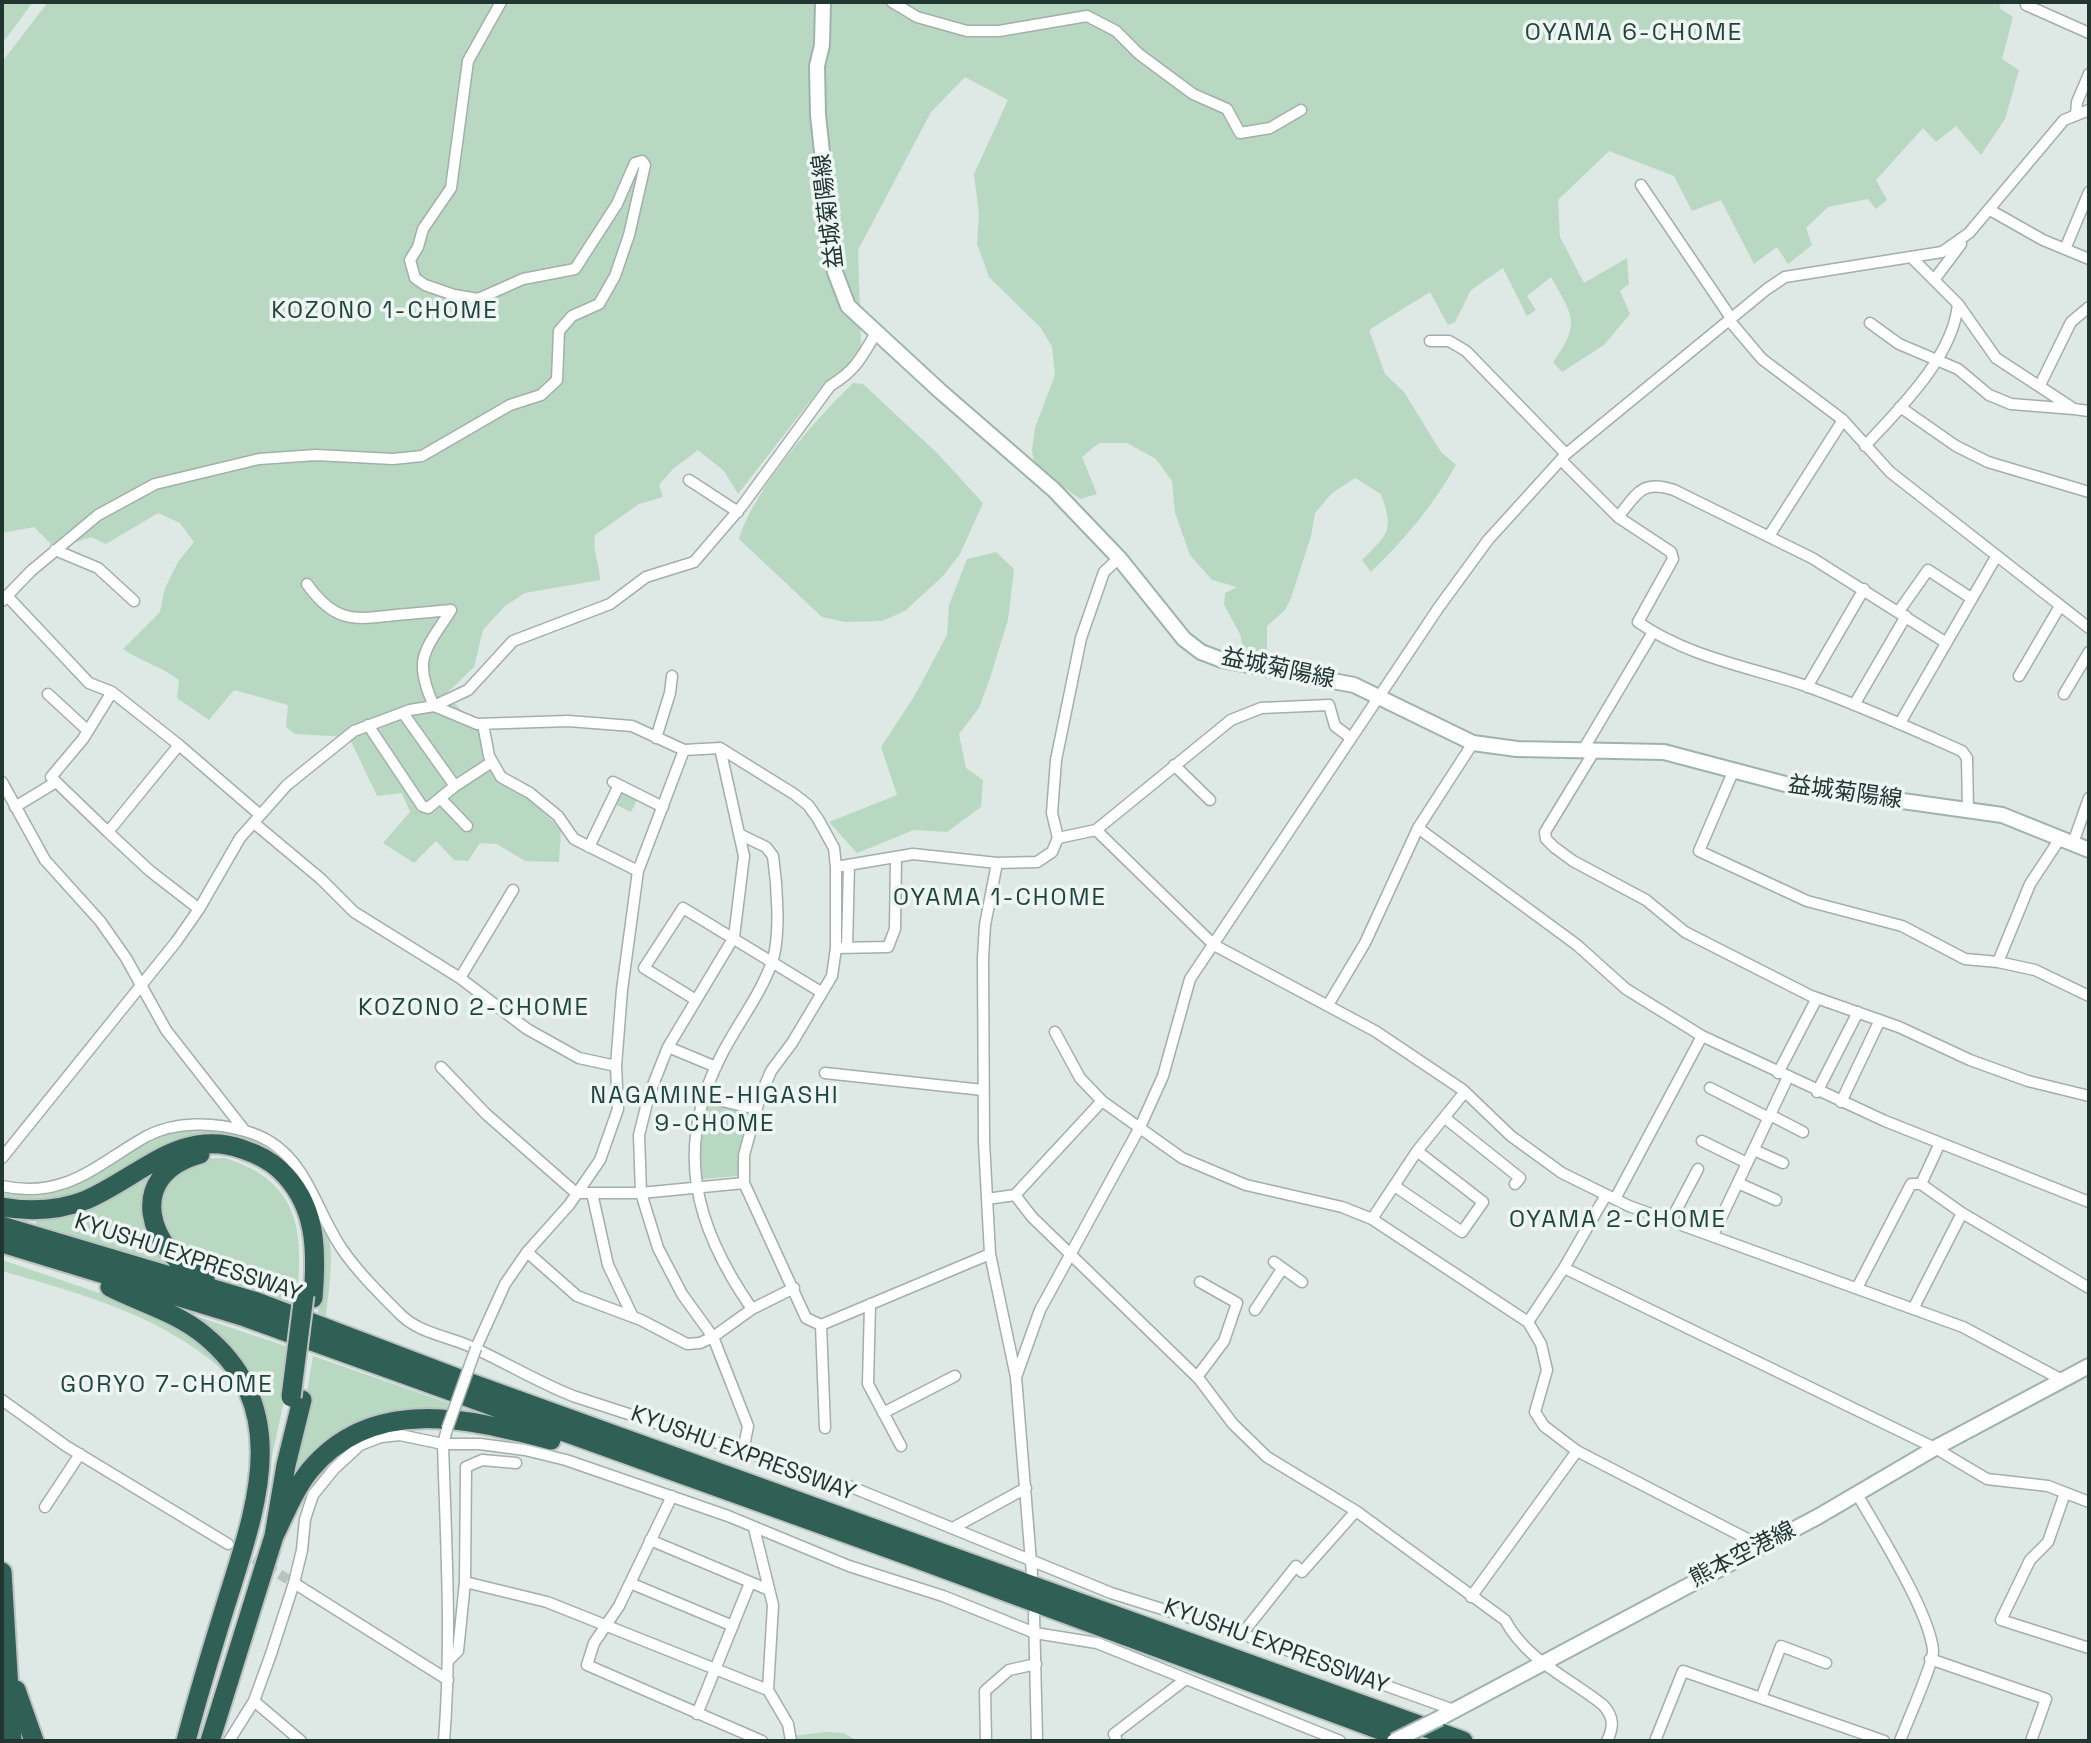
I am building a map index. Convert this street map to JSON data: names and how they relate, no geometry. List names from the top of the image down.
{
  "streets": {
    "highway": ["KYUSHU EXPRESSWAY"],
    "main road": ["益城菊陽線", "熊本空港線"]
  },
  "districts": [
    "OYAMA 6-CHOME",
    "KOZONO 1-CHOME",
    "OYAMA 1-CHOME",
    "KOZONO 2-CHOME",
    "NAGAMINE-HIGASHI 9-CHOME",
    "OYAMA 2-CHOME",
    "GORYO 7-CHOME"
  ]
}
